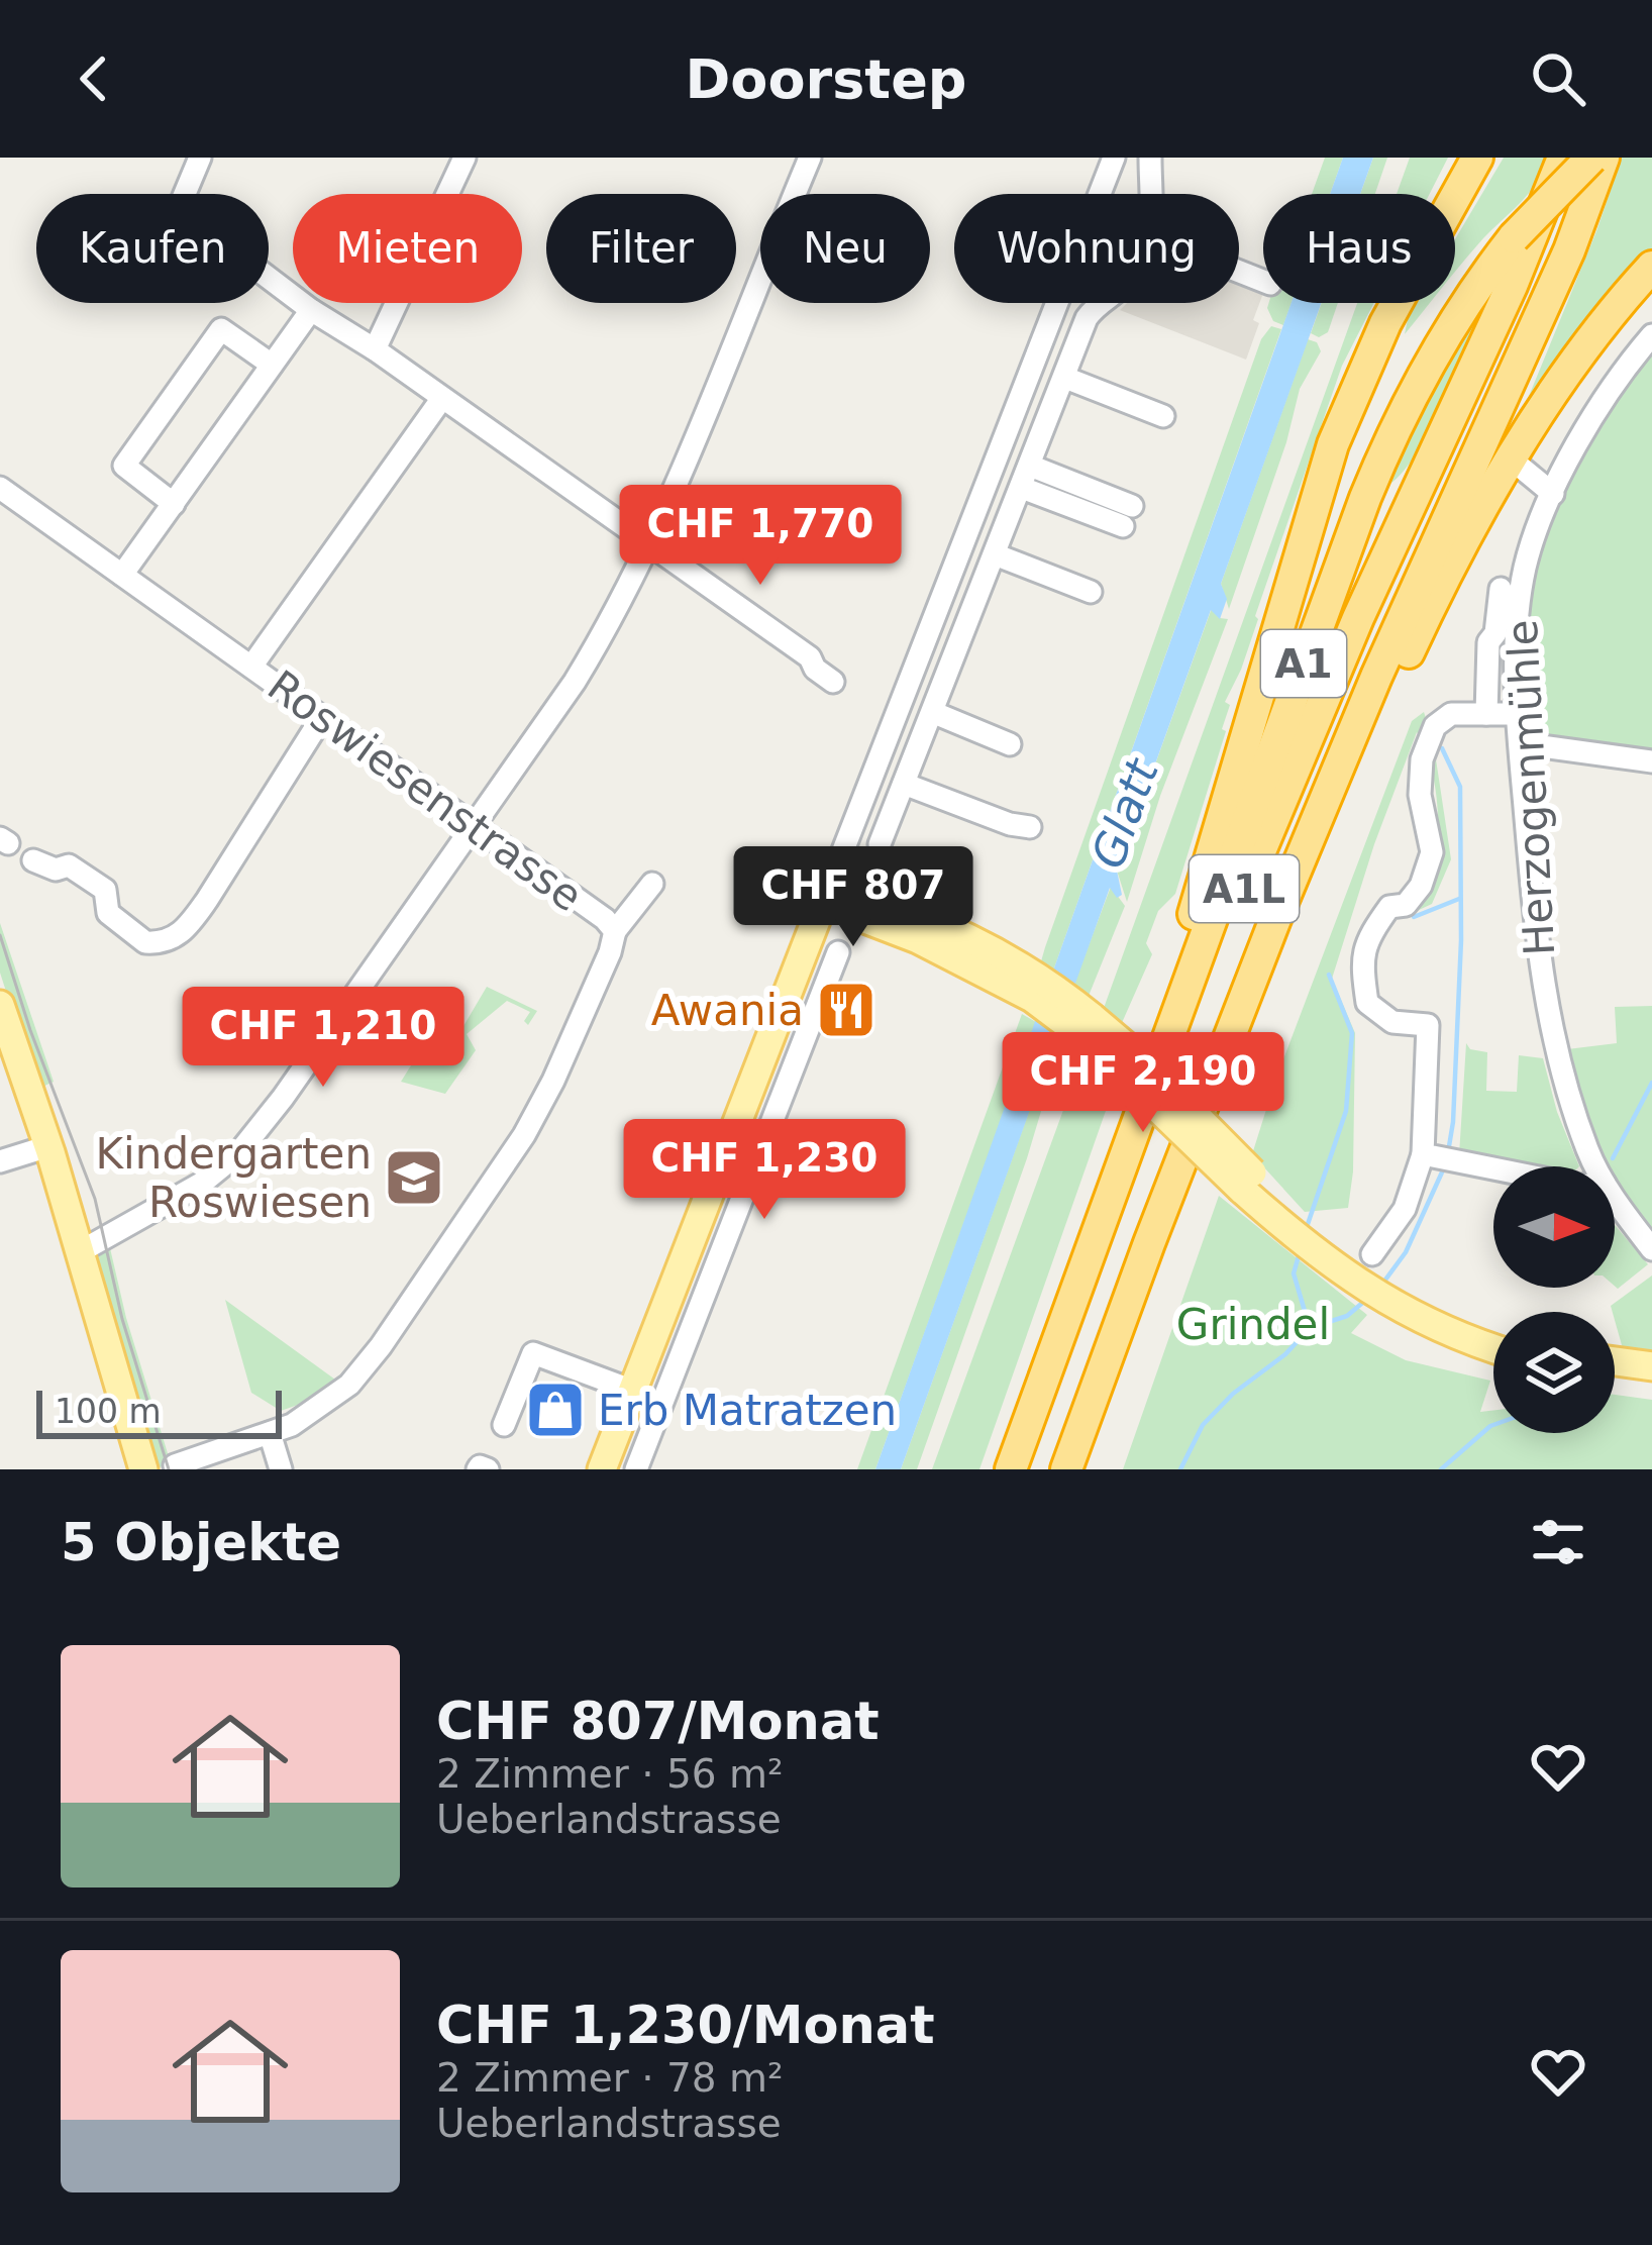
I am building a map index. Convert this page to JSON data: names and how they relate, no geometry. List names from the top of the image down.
{
  "streets": {
    "highway": ["A1", "A1L"],
    "street": ["Herzogenmühle", "Roswiesenstrasse"]
  },
  "crossings": [
    ["A1", "A1L"]
  ],
  "water": ["Glatt"],
  "parks": ["Grindel"],
  "places": {
    "restaurant": ["Awania"],
    "school or university": ["Kindergarten Roswiesen"],
    "shop": ["Erb Matratzen"]
  },
  "scale_bar": "100 m",
  "north": "right",
  "page": {
    "header": "Doorstep",
    "chip": [
      "Kaufen",
      "Mieten",
      "Filter",
      "Neu",
      "Wohnung",
      "Haus"
    ],
    "price": [
      "CHF 1,770",
      "CHF 807",
      "CHF 1,210",
      "CHF 2,190",
      "CHF 1,230"
    ],
    "scale": "100 m",
    "heading": "5 Objekte",
    "list": [
      {
        "name": "CHF 807/Monat",
        "note": "2 Zimmer · 56 m² · Ueberlandstrasse"
      },
      {
        "name": "CHF 1,230/Monat",
        "note": "2 Zimmer · 78 m² · Ueberlandstrasse"
      }
    ]
  }
}
